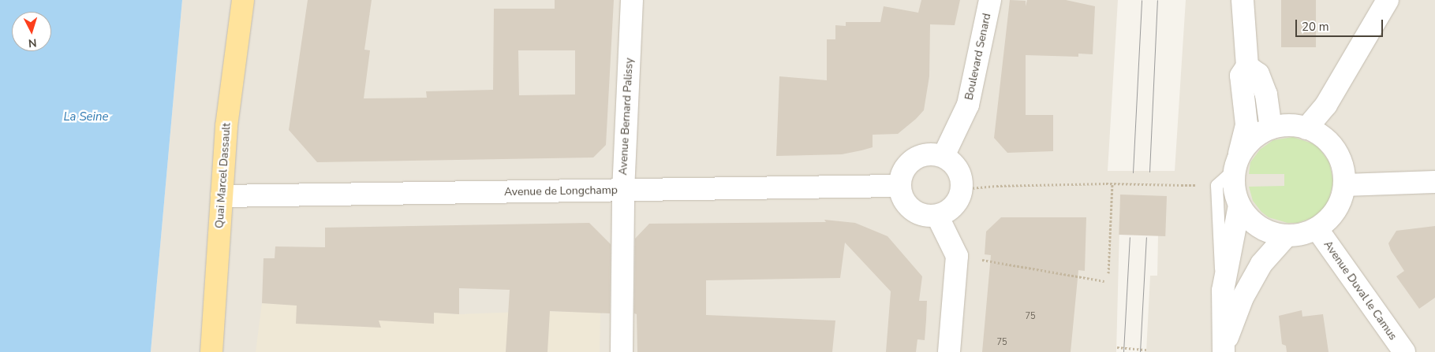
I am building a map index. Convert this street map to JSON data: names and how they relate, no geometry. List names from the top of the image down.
{
  "streets": {
    "main road": ["Quai Marcel Dassault"],
    "street": [
      "Boulevard Senard",
      "Avenue Bernard Palissy",
      "Avenue de Longchamp",
      "Avenue Duval le Camus"
    ]
  },
  "crossings": [
    ["Boulevard Senard", "Avenue de Longchamp"],
    ["Avenue Bernard Palissy", "Avenue de Longchamp"],
    ["Quai Marcel Dassault", "Avenue de Longchamp"]
  ],
  "water": ["La Seine"],
  "house_numbers": ["75", "75"],
  "scale_bar": "20 m",
  "north": "bottom"
}
